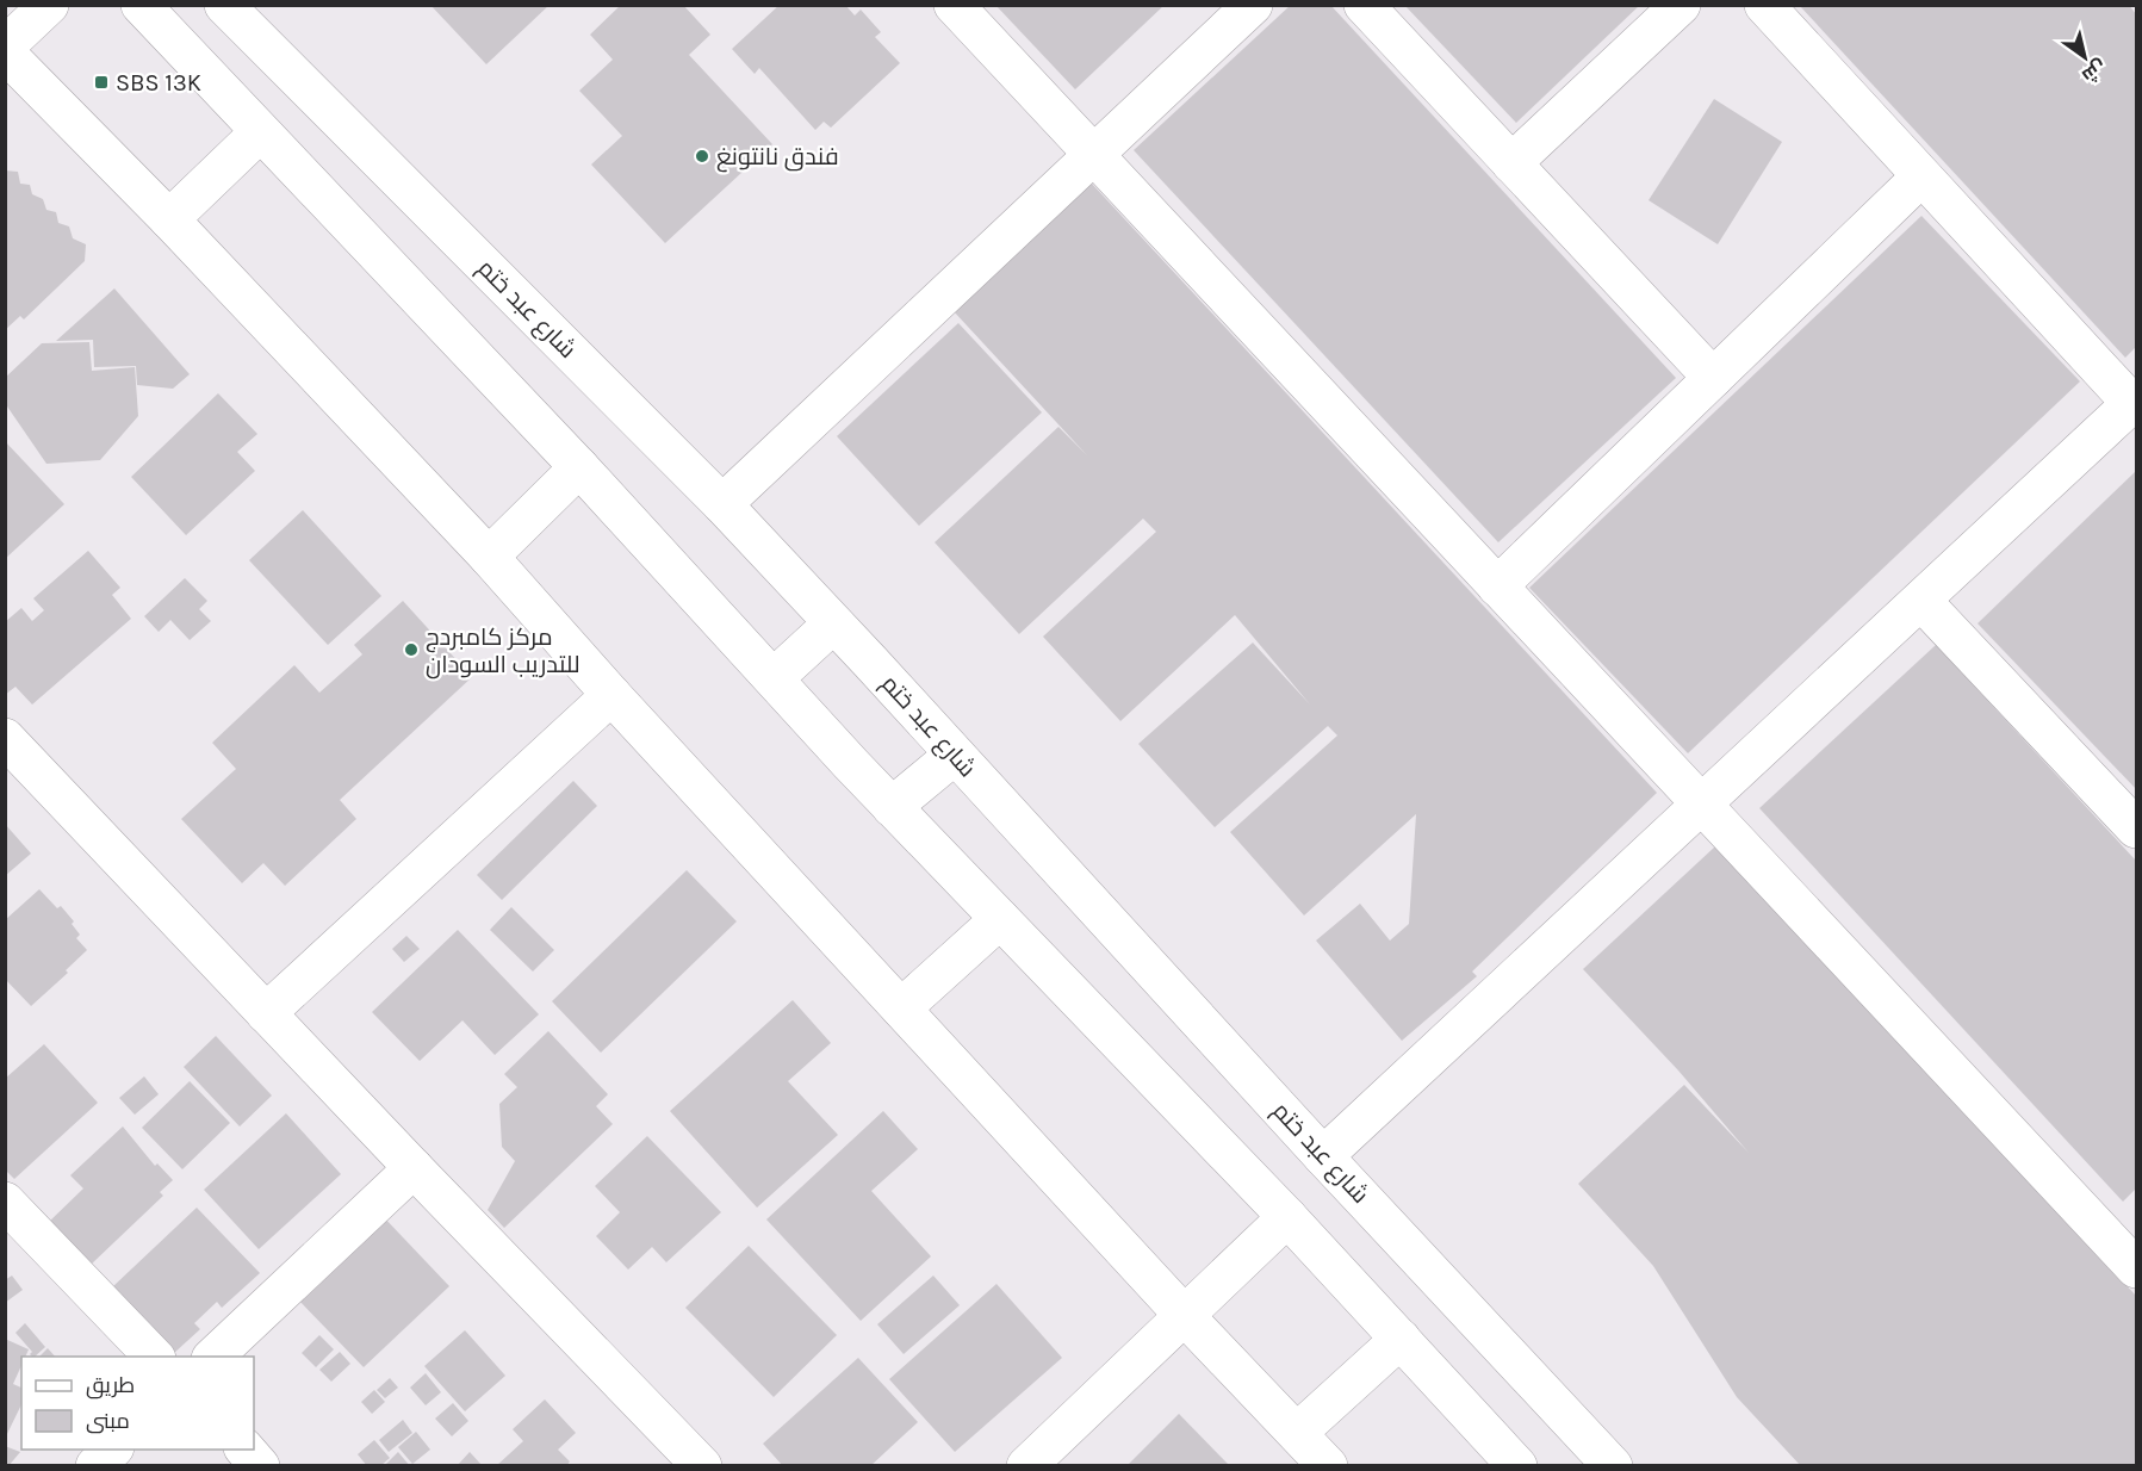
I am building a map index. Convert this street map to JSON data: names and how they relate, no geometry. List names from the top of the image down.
{
  "streets": {
    "street": ["شارع عبد ختم"]
  },
  "places": {
    "transit": ["SBS 13K"],
    "other": ["فندق نانتونغ", "مركز كامبردج للتدريب السودان"]
  },
  "legend": ["طريق", "مبنى"],
  "north": "bottom right"
}
